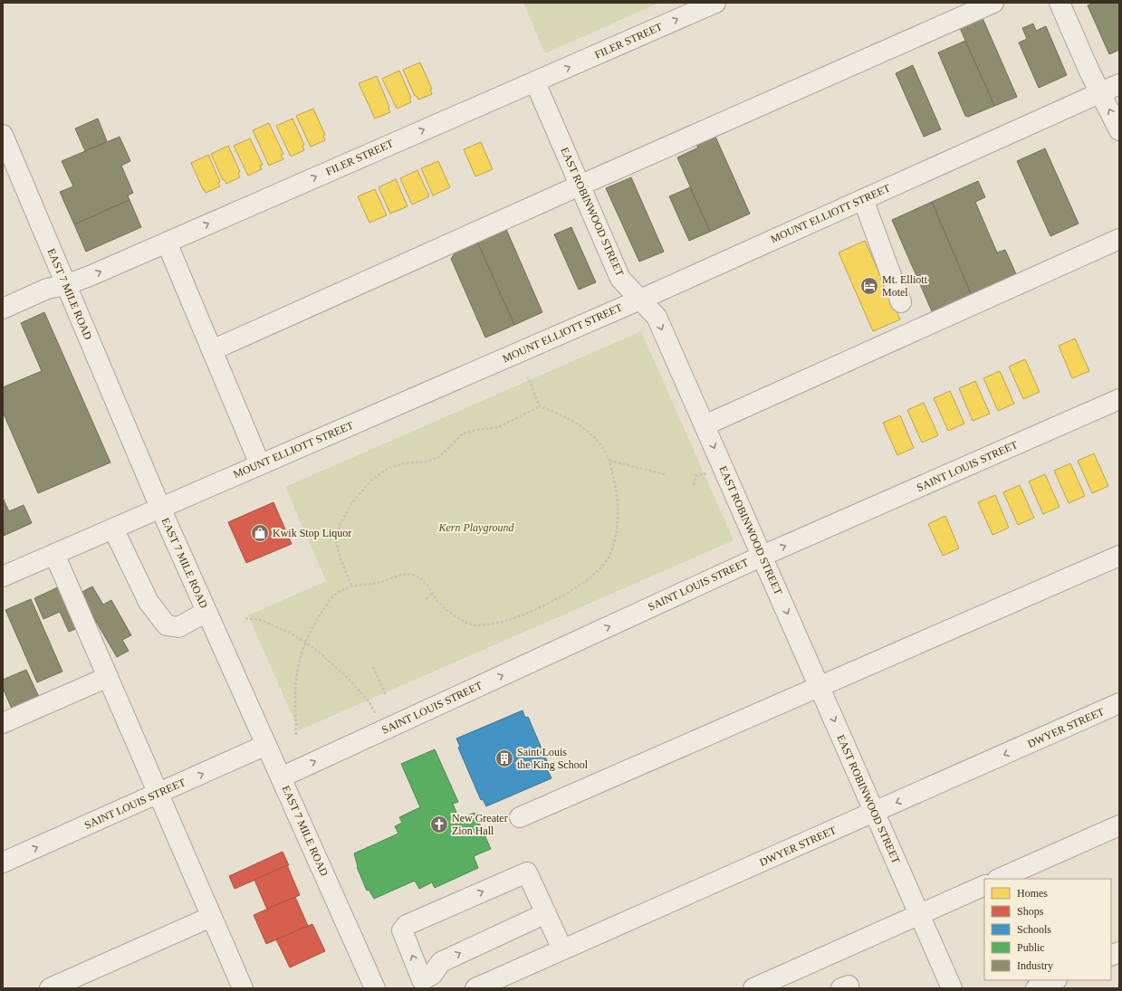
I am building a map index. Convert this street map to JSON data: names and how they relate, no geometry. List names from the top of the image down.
{
  "streets": {
    "street": [
      "FILER STREET",
      "EAST ROBINWOOD STREET",
      "MOUNT ELLIOTT STREET",
      "EAST 7 MILE ROAD",
      "SAINT LOUIS STREET",
      "DWYER STREET"
    ]
  },
  "crossings": [
    ["FILER STREET", "EAST ROBINWOOD STREET"],
    ["FILER STREET", "EAST 7 MILE ROAD"],
    ["EAST ROBINWOOD STREET", "MOUNT ELLIOTT STREET"],
    ["EAST ROBINWOOD STREET", "SAINT LOUIS STREET"],
    ["EAST ROBINWOOD STREET", "DWYER STREET"],
    ["MOUNT ELLIOTT STREET", "EAST 7 MILE ROAD"],
    ["EAST 7 MILE ROAD", "SAINT LOUIS STREET"]
  ],
  "one_way": ["EAST ROBINWOOD STREET"],
  "parks": ["Kern Playground"],
  "places": {
    "hotel": ["Mt. Elliott Motel"],
    "shop": ["Kwik Stop Liquor"],
    "building": ["Saint Louis the King School"],
    "church": ["New Greater Zion Hall"]
  },
  "legend": [
    "Homes",
    "Shops",
    "Schools",
    "Public",
    "Industry"
  ]
}
